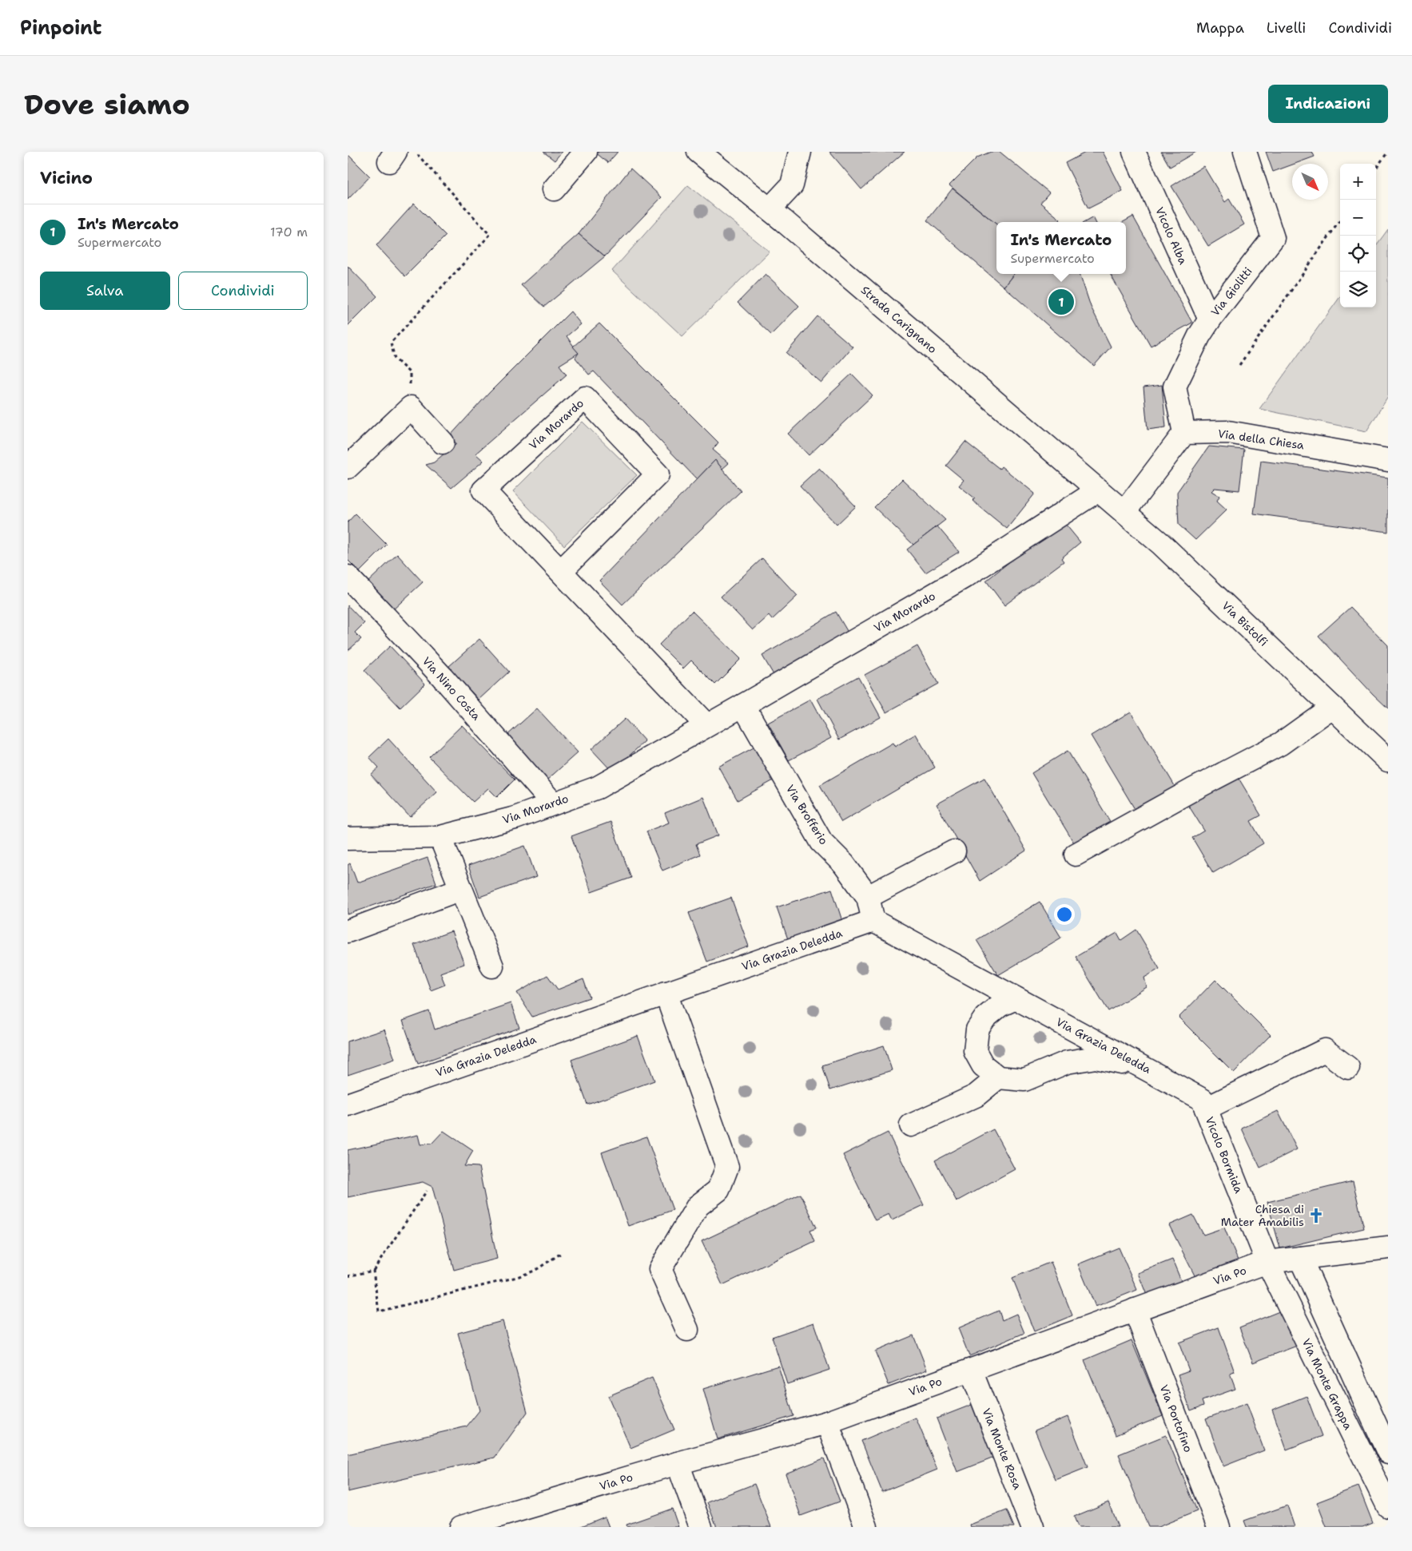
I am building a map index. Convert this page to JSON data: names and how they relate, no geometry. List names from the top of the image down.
{
  "streets": {
    "street": [
      "Vicolo Alba",
      "Via Giolitti",
      "Strada Carignano",
      "Via Morardo",
      "Via della Chiesa",
      "Via Bistolfi",
      "Via Nino Costa",
      "Via Brofferio",
      "Via Grazia Deledda",
      "Vicolo Bormida",
      "Via Po",
      "Via Monte Grappa",
      "Via Portofino",
      "Via Monte Rosa"
    ]
  },
  "crossings": [
    ["Vicolo Alba", "Via Giolitti"],
    ["Via Giolitti", "Via della Chiesa"],
    ["Strada Carignano", "Via Morardo"],
    ["Strada Carignano", "Via Bistolfi"],
    ["Via Morardo", "Via Bistolfi"],
    ["Via Morardo", "Via Nino Costa"],
    ["Via Morardo", "Via Brofferio"],
    ["Via Brofferio", "Via Grazia Deledda"],
    ["Via Grazia Deledda", "Vicolo Bormida"],
    ["Vicolo Bormida", "Via Po"],
    ["Vicolo Bormida", "Via Monte Grappa"],
    ["Via Po", "Via Monte Grappa"],
    ["Via Po", "Via Portofino"],
    ["Via Po", "Via Monte Rosa"]
  ],
  "places": {
    "church": ["Chiesa di Mater Amabilis"]
  },
  "north": "bottom right",
  "page": {
    "header": "Pinpoint",
    "nav": ["Mappa", "Livelli", "Condividi"],
    "buttons": [
      "Indicazioni",
      ["Salva", "Condividi"]
    ],
    "title": "Dove siamo",
    "heading": "Vicino",
    "map_buttons": ["+", "−"],
    "list": [
      {
        "mark": "1",
        "name": "In's Mercato",
        "note": "Supermercato",
        "value": "170 m"
      }
    ],
    "popup": ["In's Mercato", "Supermercato"],
    "pins": "1"
  }
}
